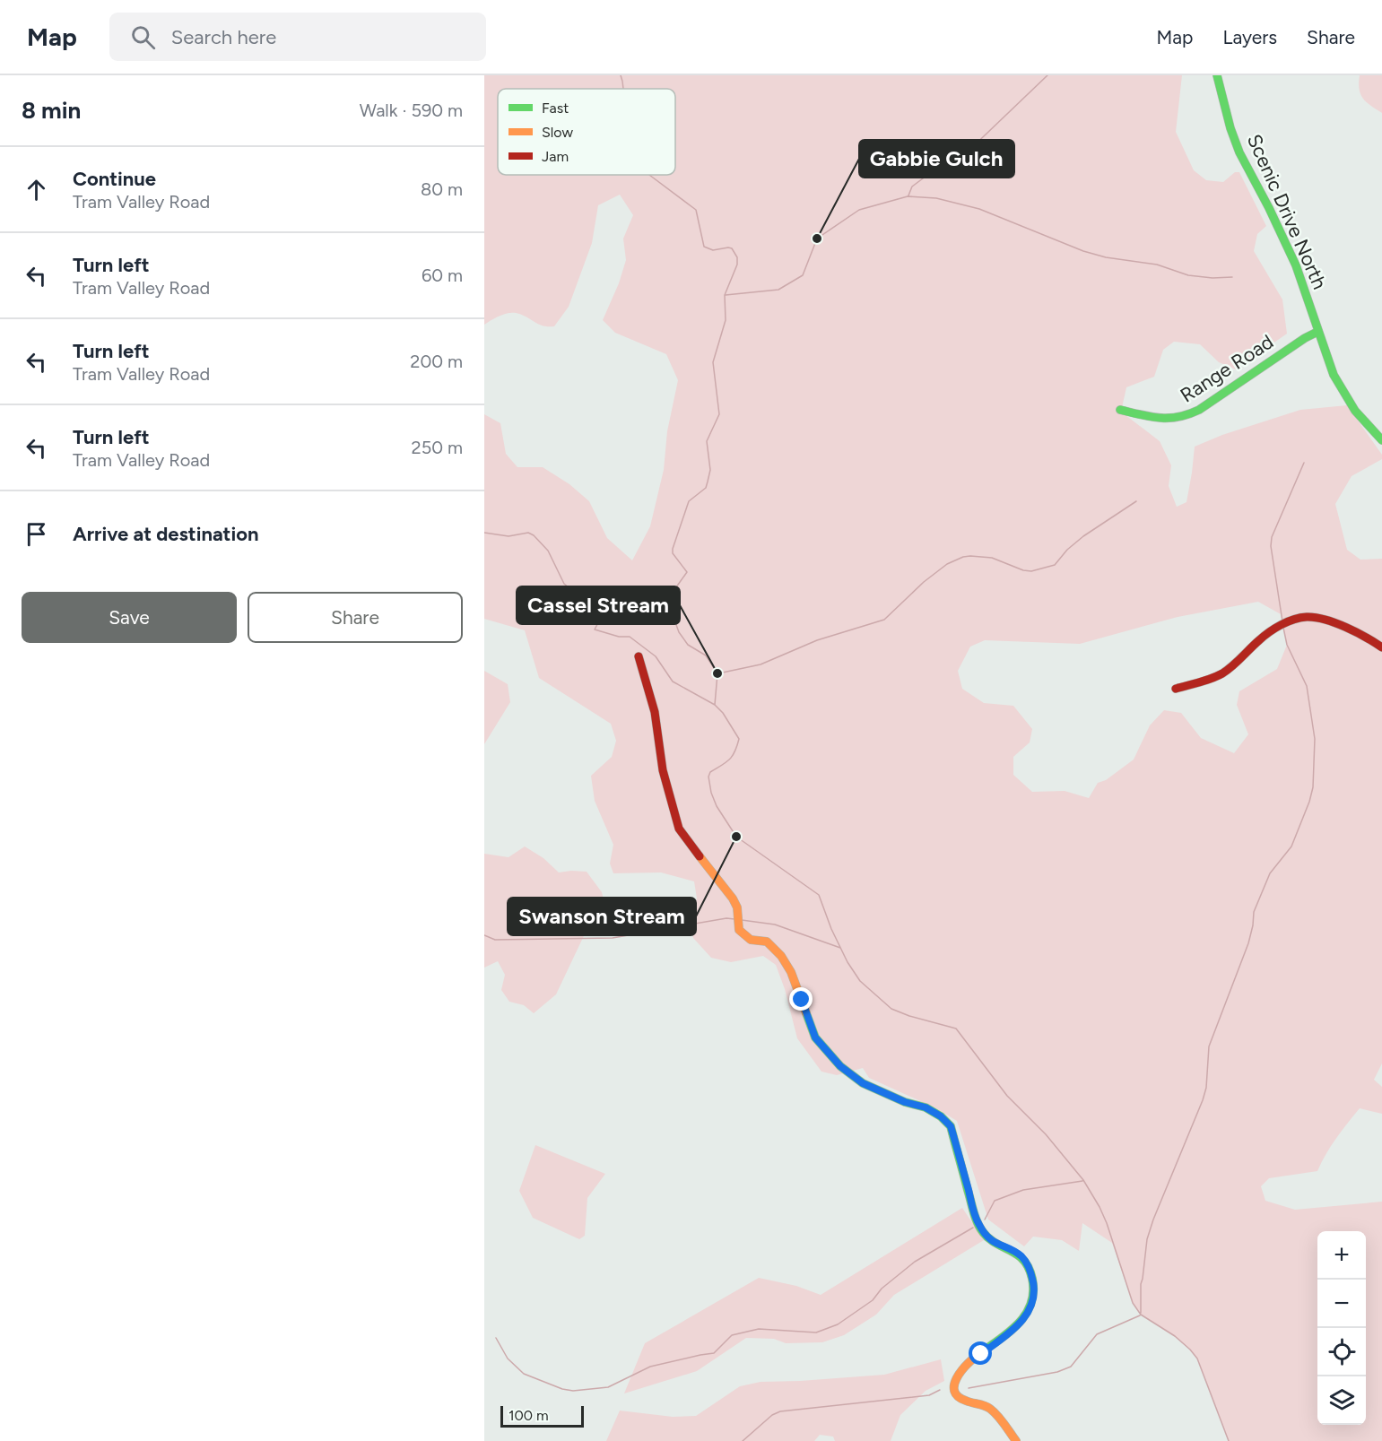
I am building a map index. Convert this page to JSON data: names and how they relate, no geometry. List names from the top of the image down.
{
  "streets": {
    "street": ["Scenic Drive North", "Range Road"]
  },
  "crossings": [
    ["Scenic Drive North", "Range Road"]
  ],
  "places": ["Gabbie Gulch", "Cassel Stream", "Swanson Stream"],
  "legend": ["Fast", "Slow", "Jam"],
  "scale_bar": "100 m",
  "page": {
    "header": "Map",
    "search": "Search here",
    "nav": ["Map", "Layers", "Share"],
    "heading": ["8 min", "Walk · 590 m"],
    "list": [
      ["Continue", "Tram Valley Road", "80 m"],
      ["Turn left", "Tram Valley Road", "60 m"],
      ["Turn left", "Tram Valley Road", "200 m"],
      ["Turn left", "Tram Valley Road", "250 m"],
      "Arrive at destination"
    ],
    "buttons": ["Save", "Share"],
    "map_buttons": ["+", "−"],
    "scale": "100 m"
  }
}
